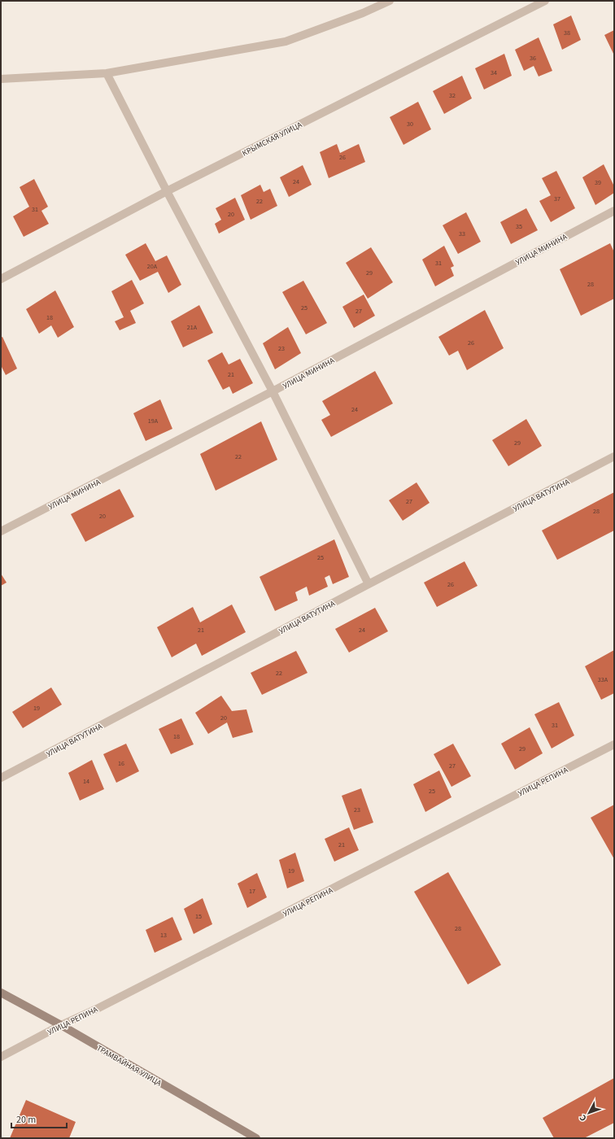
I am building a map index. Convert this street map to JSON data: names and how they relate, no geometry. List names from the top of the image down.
{
  "streets": {
    "street": [
      "КРЫМСКАЯ УЛИЦА",
      "УЛИЦА МИНИНА",
      "УЛИЦА ВАТУТИНА",
      "УЛИЦА РЕПИНА",
      "ТРАМВАЙНАЯ УЛИЦА"
    ]
  },
  "crossings": [
    ["УЛИЦА РЕПИНА", "ТРАМВАЙНАЯ УЛИЦА"]
  ],
  "house_numbers": [
    "38",
    "36",
    "34",
    "32",
    "30",
    "26",
    "24",
    "39",
    "37",
    "22",
    "31",
    "20",
    "35",
    "33",
    "31",
    "20А",
    "29",
    "28",
    "25",
    "27",
    "18",
    "21А",
    "26",
    "23",
    "21",
    "24",
    "19А",
    "29",
    "22",
    "27",
    "28",
    "20",
    "25",
    "26",
    "21",
    "24",
    "22",
    "33А",
    "19",
    "20",
    "31",
    "18",
    "29",
    "16",
    "27",
    "14",
    "25",
    "23",
    "21",
    "19",
    "17",
    "15",
    "28",
    "13"
  ],
  "scale_bar": "20 m",
  "north": "bottom left"
}
